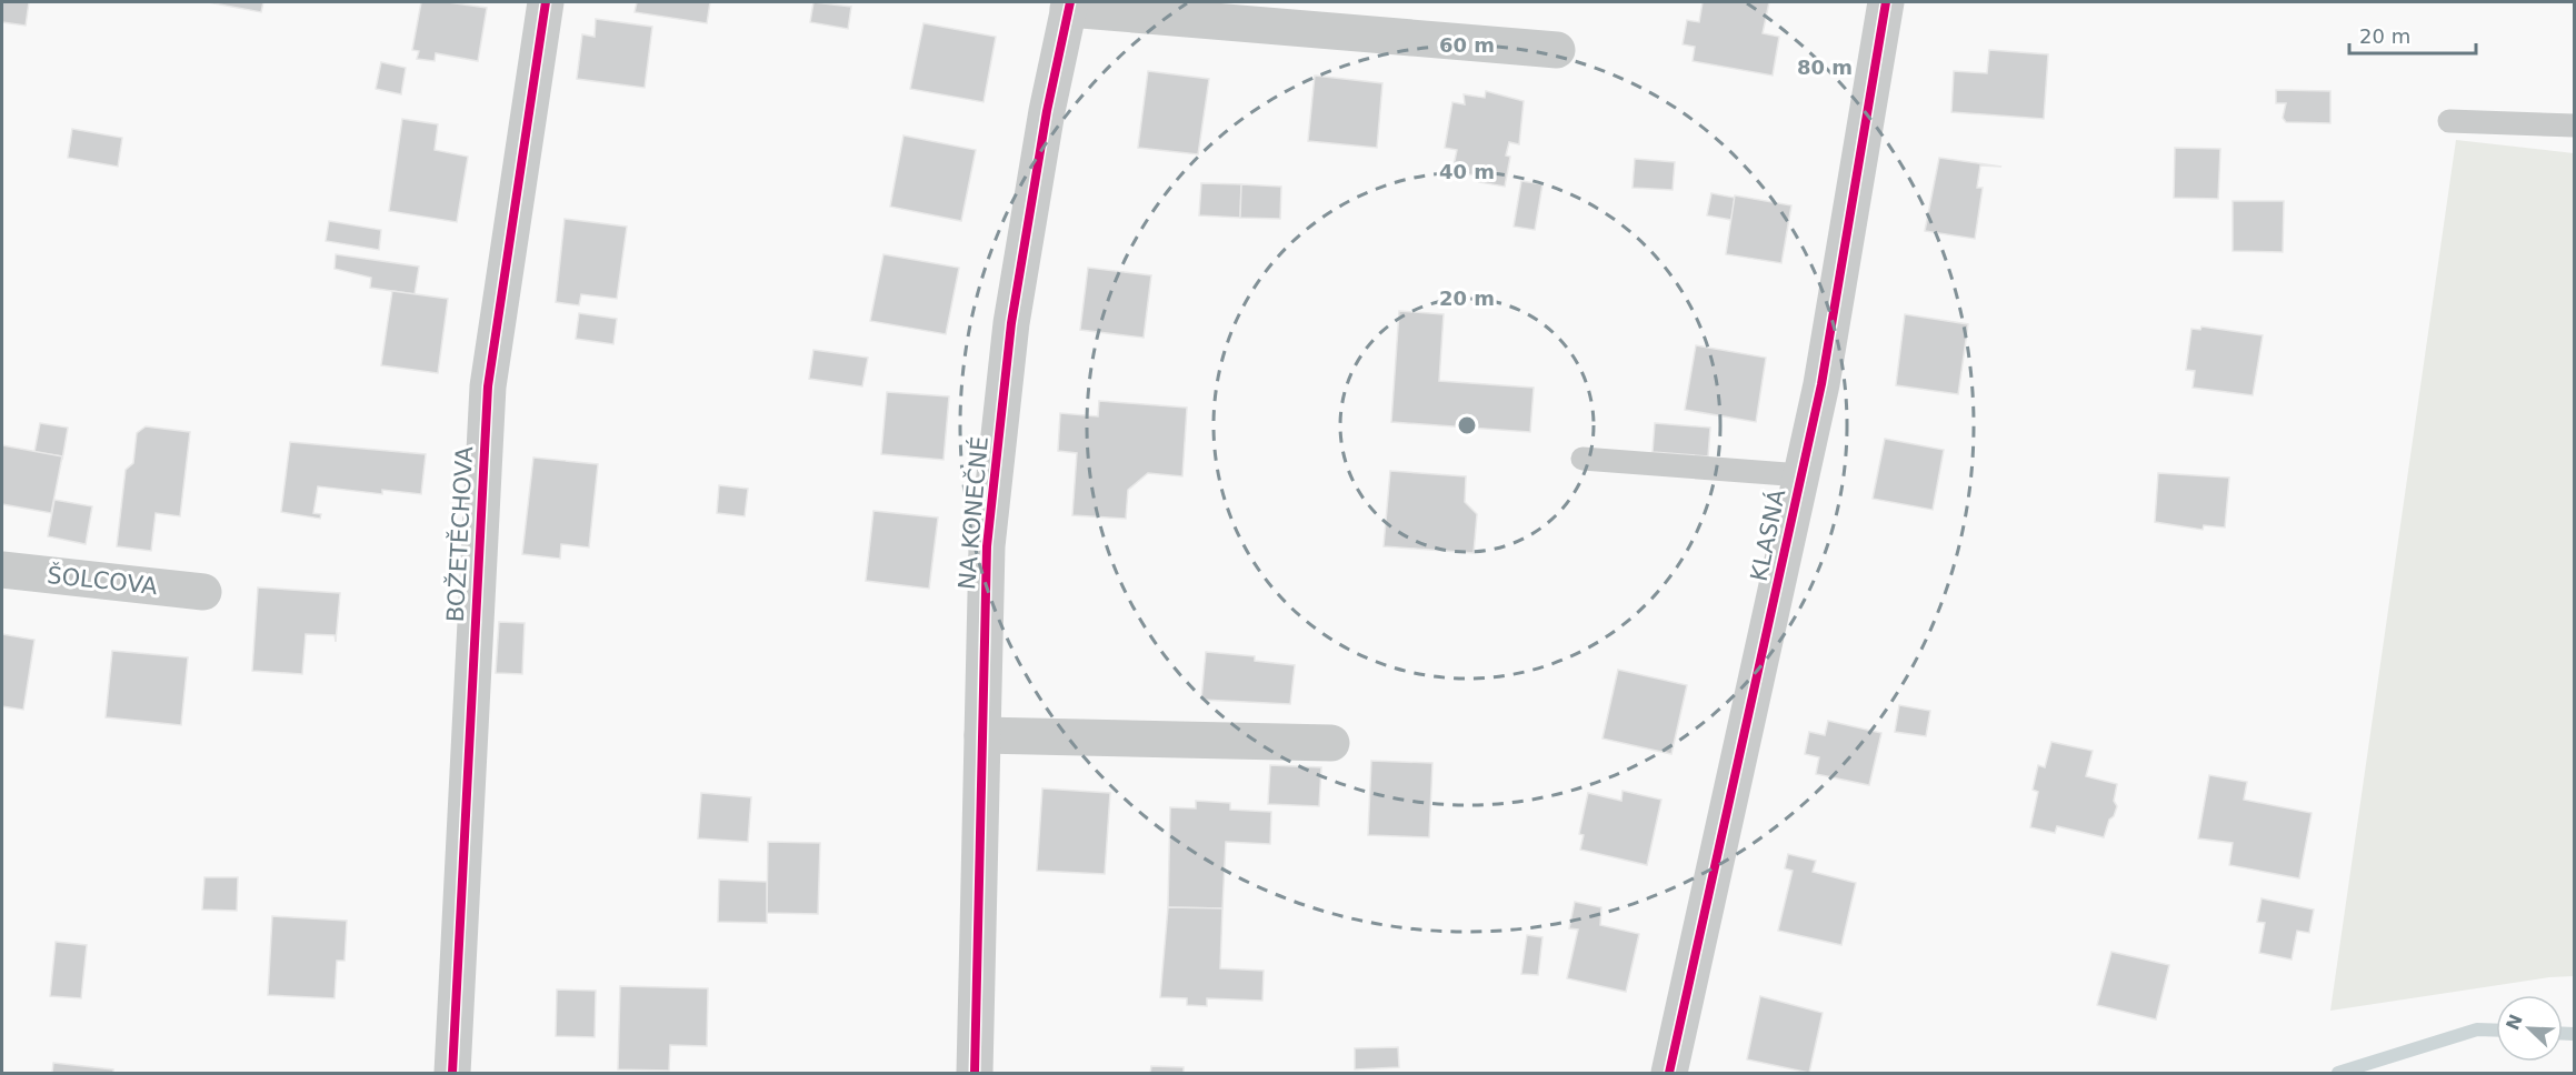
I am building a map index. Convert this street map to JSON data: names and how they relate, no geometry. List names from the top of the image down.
{
  "streets": {
    "street": [
      "NA KONEČNÉ",
      "BOŽETĚCHOVA",
      "KLASNÁ",
      "ŠOLCOVA"
    ]
  },
  "scale_bar": "20 m",
  "north": "top left",
  "rings": [
    "60 m",
    "80 m",
    "40 m",
    "20 m"
  ]
}
